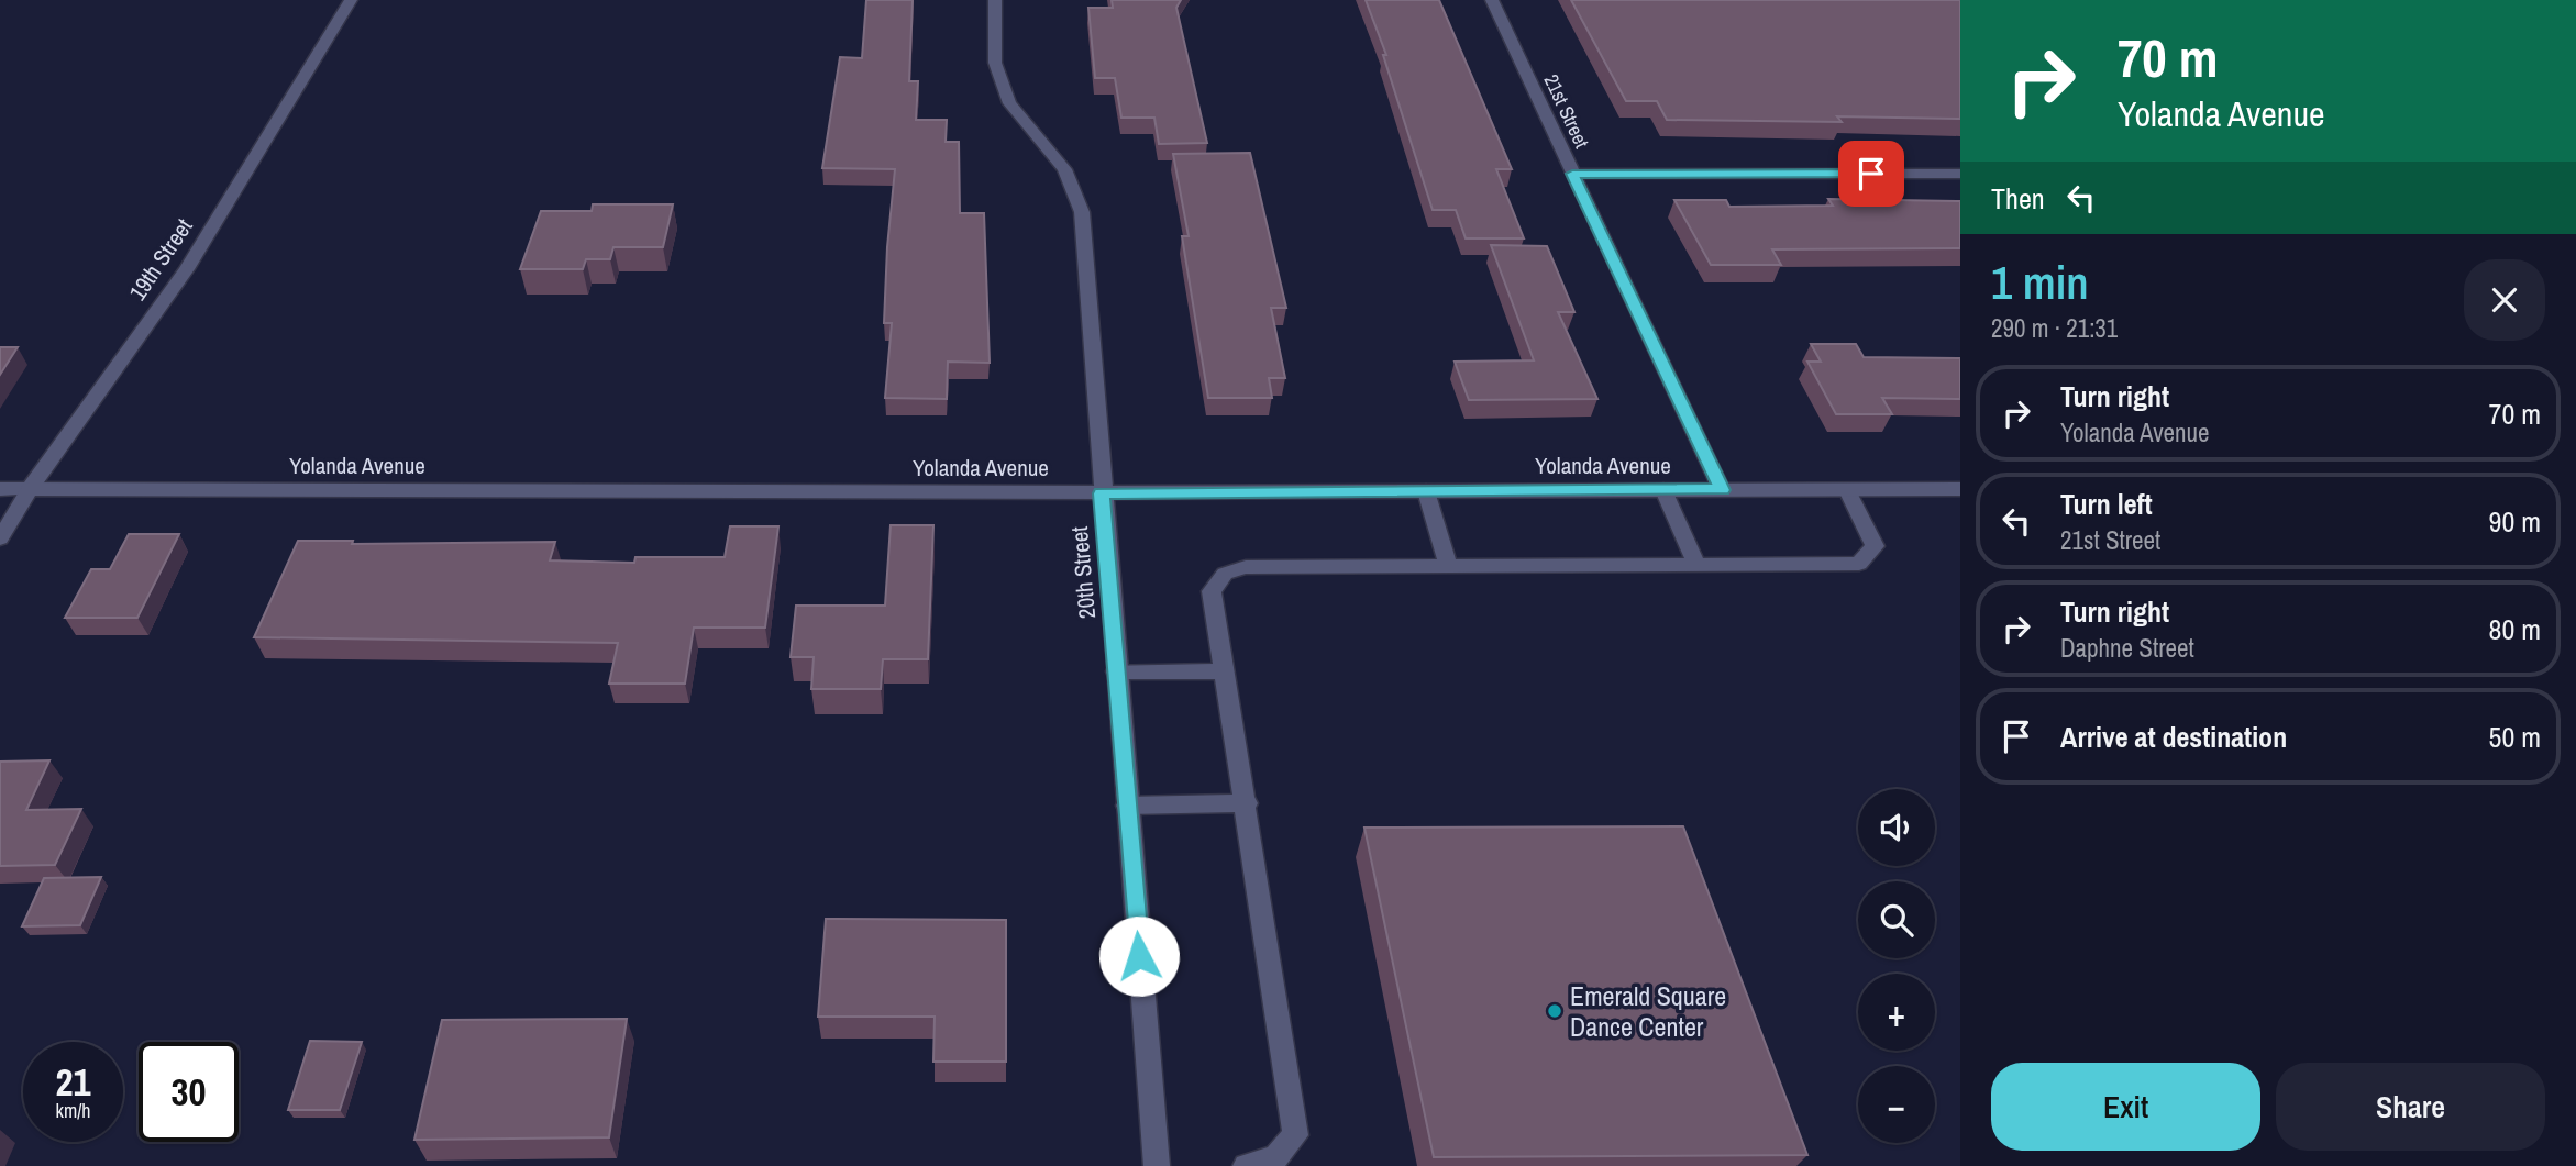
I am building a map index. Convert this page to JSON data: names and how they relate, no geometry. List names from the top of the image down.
{
  "streets": {
    "street": [
      "21st Street",
      "19th Street",
      "Yolanda Avenue",
      "20th Street"
    ]
  },
  "crossings": [
    ["21st Street", "Yolanda Avenue"],
    ["19th Street", "Yolanda Avenue"],
    ["Yolanda Avenue", "20th Street"]
  ],
  "places": ["Emerald Square Dance Center"],
  "page": {
    "turn": ["70 m", "Yolanda Avenue"],
    "then": "Then",
    "heading": ["1 min", "290 m · 21:31"],
    "list": [
      {
        "name": "Turn right",
        "note": "Yolanda Avenue",
        "value": "70 m"
      },
      {
        "name": "Turn left",
        "note": "21st Street",
        "value": "90 m"
      },
      {
        "name": "Turn right",
        "note": "Daphne Street",
        "value": "80 m"
      },
      {
        "name": "Arrive at destination",
        "value": "50 m"
      }
    ],
    "map_buttons": ["+", "−"],
    "speed": "21 km/h",
    "limit": "30",
    "buttons": ["Exit", "Share"]
  }
}
